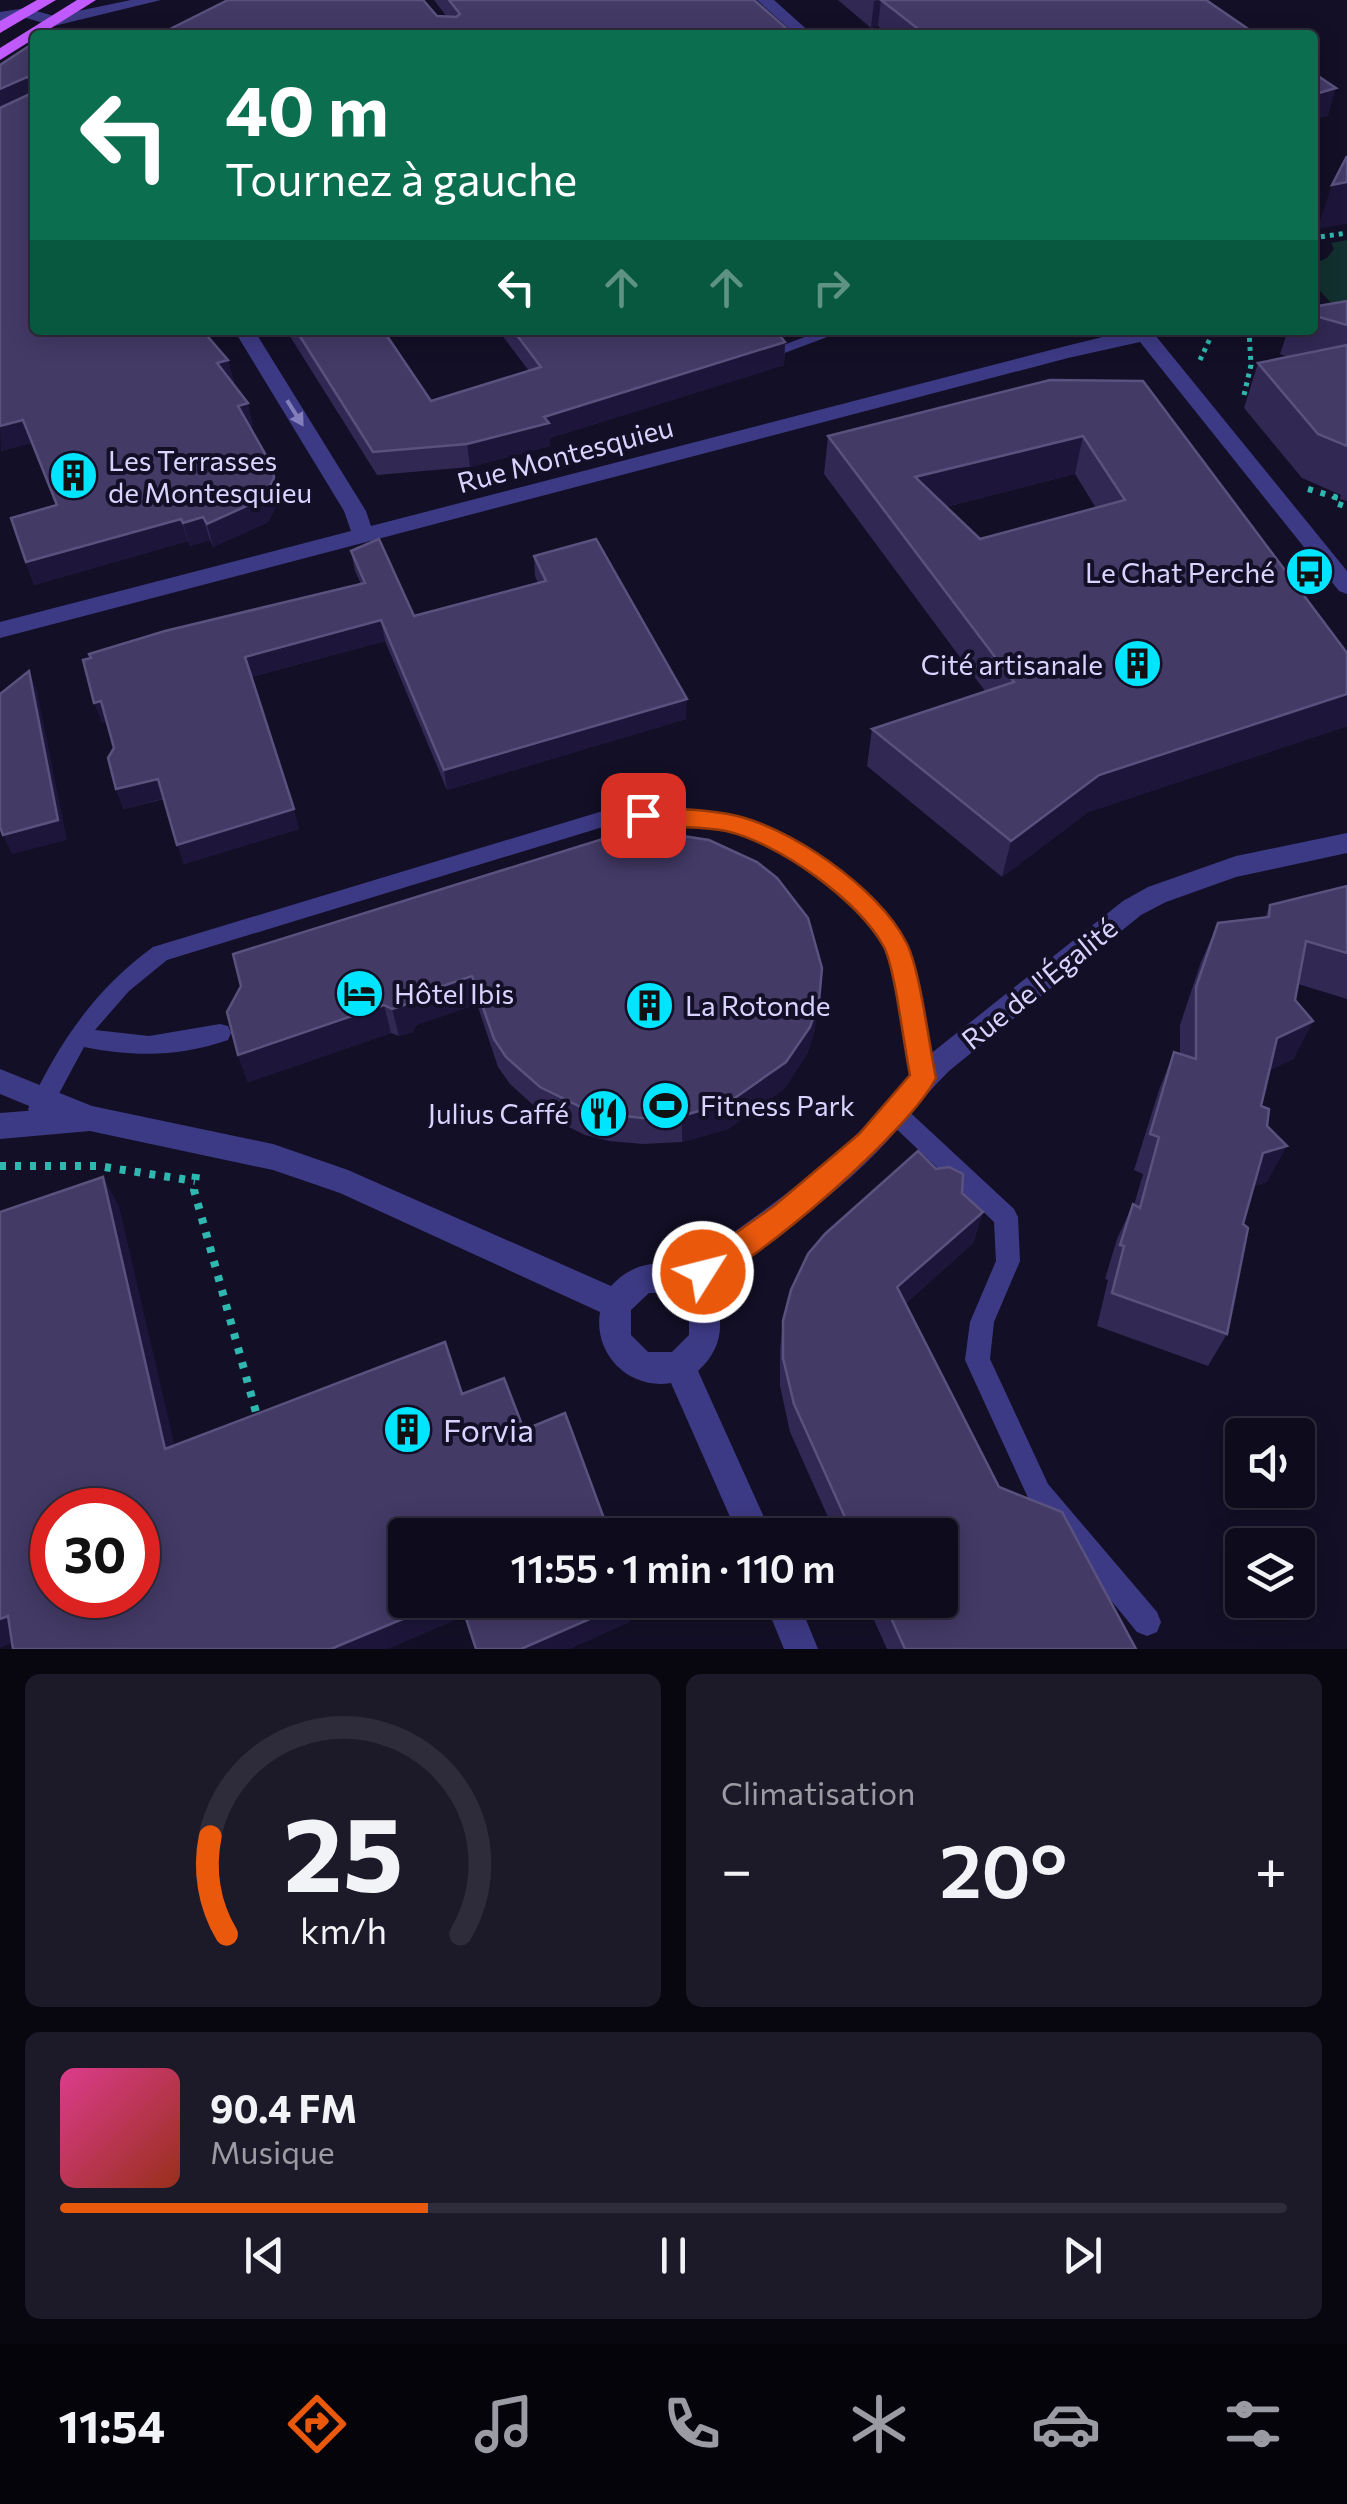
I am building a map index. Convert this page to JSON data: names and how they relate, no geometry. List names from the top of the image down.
{
  "streets": {
    "street": ["Rue Montesquieu", "Rue de l'Égalité"]
  },
  "places": {
    "building": [
      "Les Terrasses de Montesquieu",
      "Cité artisanale",
      "La Rotonde",
      "Forvia"
    ],
    "bus stop": ["Le Chat Perché"],
    "hotel": ["Hôtel Ibis"],
    "sports": ["Fitness Park"],
    "restaurant": ["Julius Caffé"]
  },
  "page": {
    "turn": ["40 m", "Tournez à gauche"],
    "limit": "30",
    "trip": "11:55 · 1 min · 110 m",
    "tile": "Climatisation",
    "heat": ["−", "20°", "+"],
    "song": ["90.4 FM", "Musique"],
    "tabs": "11:54",
    "gauge": ["25", "km/h"]
  }
}
